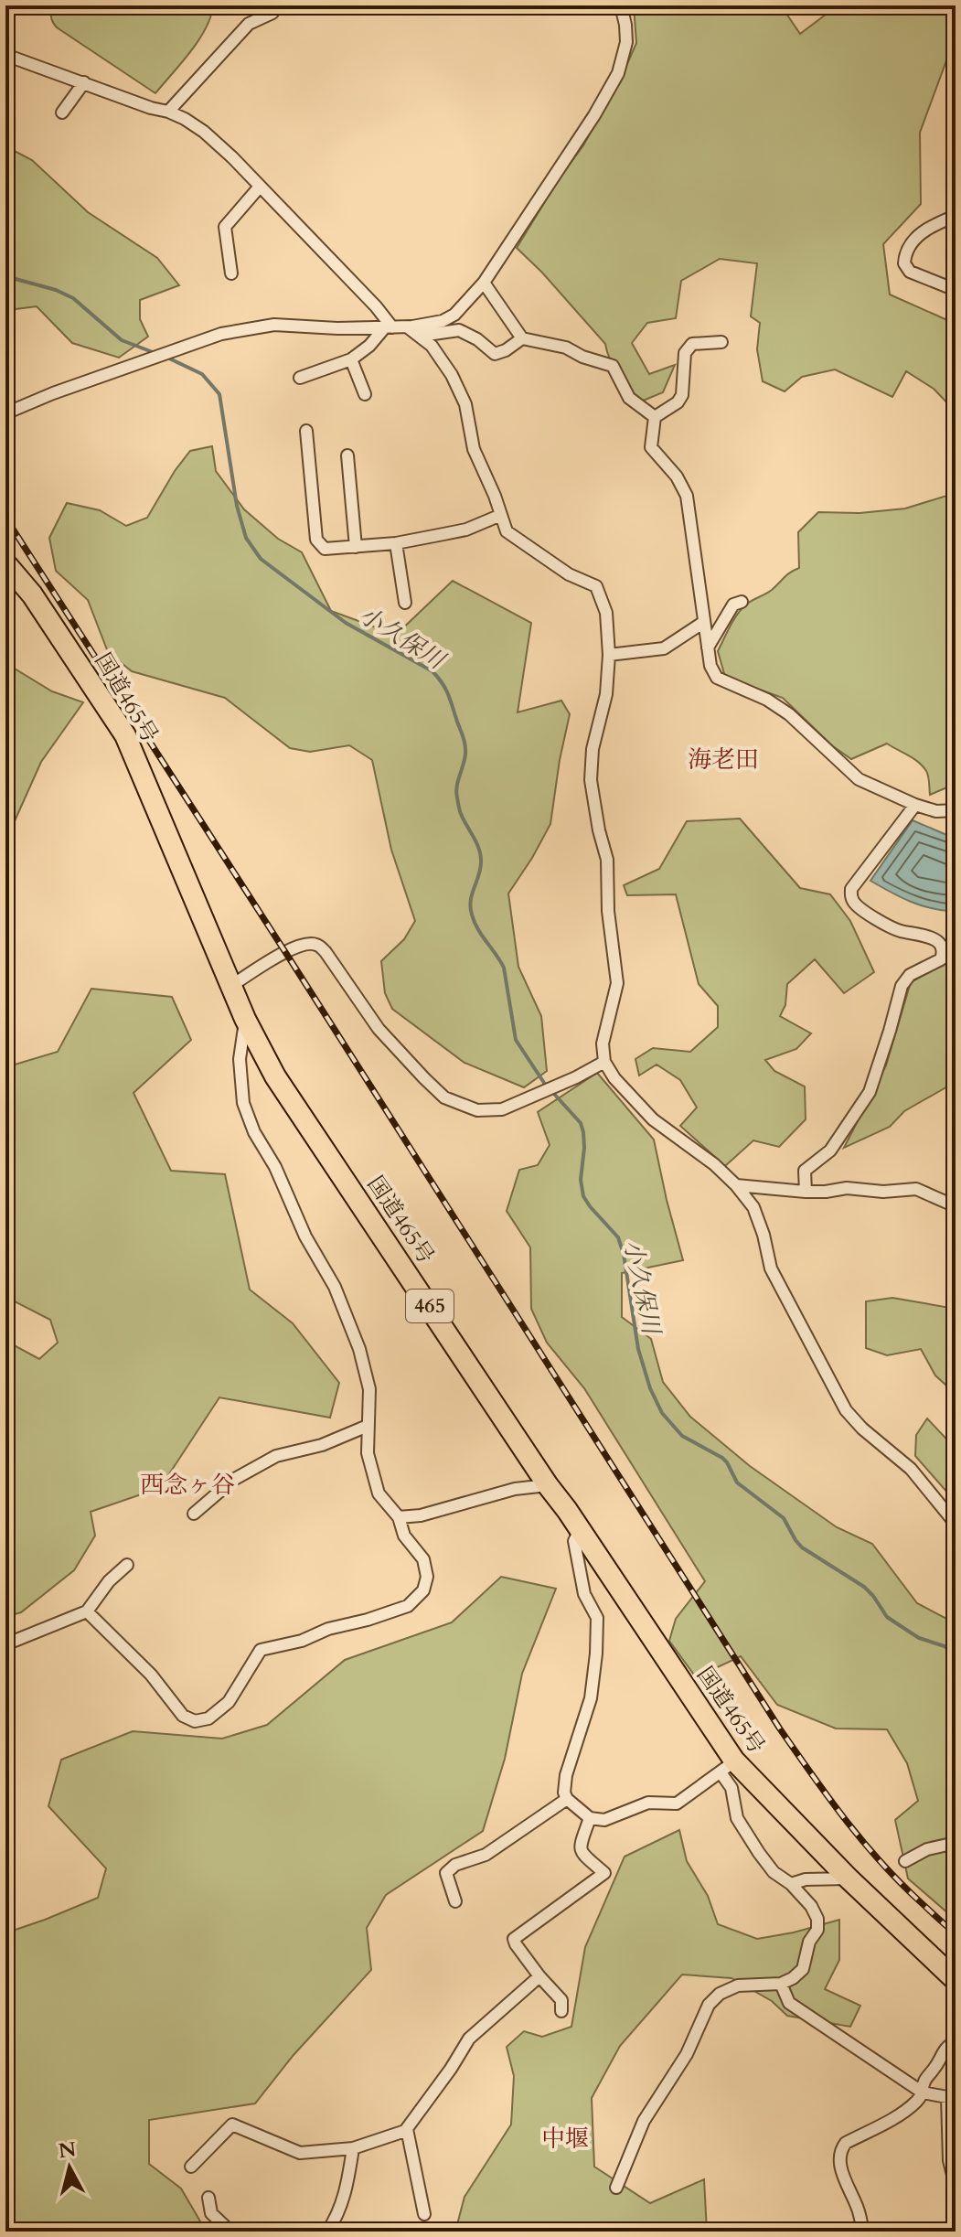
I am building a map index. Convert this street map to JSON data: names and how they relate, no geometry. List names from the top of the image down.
{
  "streets": {
    "highway": ["国道465号", "465"]
  },
  "districts": ["海老田", "西念ヶ谷", "中堰"],
  "water": ["小久保川"],
  "north": "top"
}
